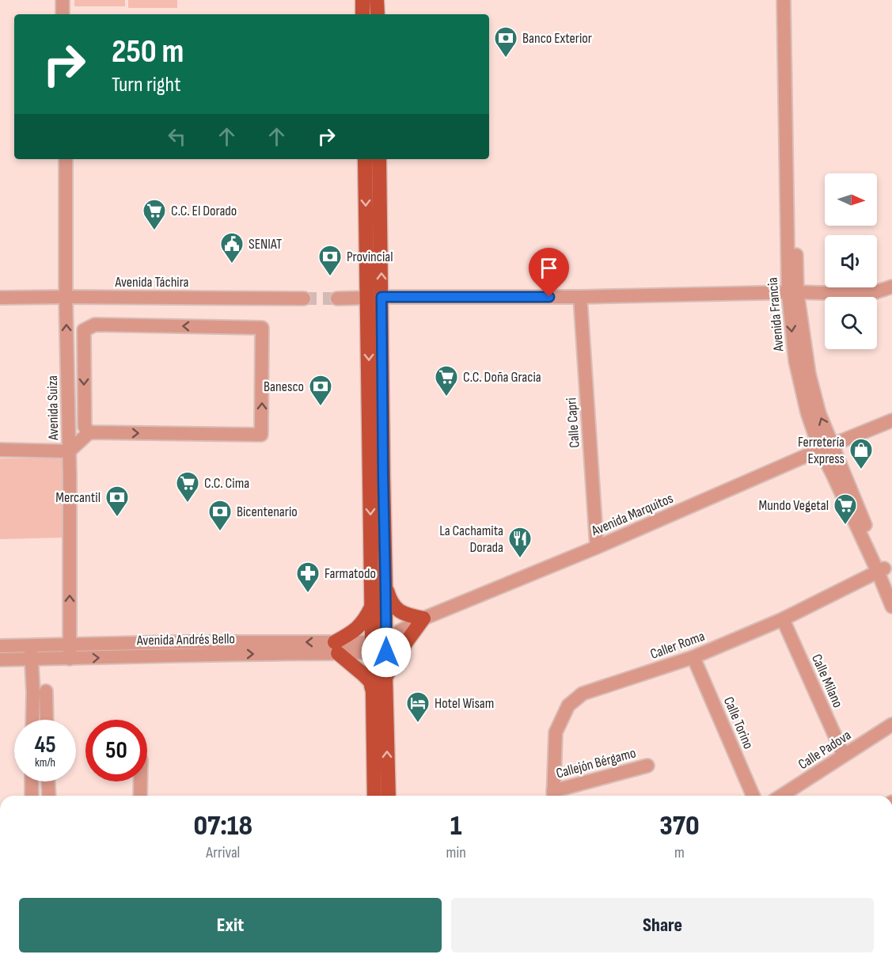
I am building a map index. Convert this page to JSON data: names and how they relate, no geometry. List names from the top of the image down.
{
  "streets": {
    "street": [
      "Avenida Táchira",
      "Avenida Francia",
      "Avenida Suiza",
      "Calle Capri",
      "Avenida Marquitos",
      "Avenida Andrés Bello",
      "Caller Roma",
      "Calle Milano",
      "Calle Torino",
      "Calle Padova",
      "Callejón Bérgamo"
    ]
  },
  "crossings": [
    ["Avenida Táchira", "Avenida Suiza"],
    ["Avenida Francia", "Avenida Marquitos"],
    ["Avenida Francia", "Caller Roma"],
    ["Avenida Suiza", "Avenida Andrés Bello"],
    ["Calle Capri", "Avenida Marquitos"],
    ["Avenida Marquitos", "Avenida Andrés Bello"],
    ["Caller Roma", "Calle Milano"],
    ["Caller Roma", "Calle Torino"],
    ["Caller Roma", "Callejón Bérgamo"],
    ["Calle Milano", "Calle Padova"]
  ],
  "one_way": ["Avenida Suiza"],
  "places": {
    "bank": [
      "Banco Exterior",
      "Provincial",
      "Banesco",
      "Mercantil",
      "Bicentenario"
    ],
    "supermarket": [
      "C.C. El Dorado",
      "C.C. Doña Gracia",
      "C.C. Cima",
      "Mundo Vegetal"
    ],
    "public building": ["SENIAT"],
    "shop": ["Ferretería Express"],
    "restaurant": ["La Cachamita Dorada"],
    "pharmacy": ["Farmatodo"],
    "hotel": ["Hotel Wisam"]
  },
  "north": "right",
  "page": {
    "turn": ["250 m", "Turn right"],
    "speed": "45 km/h",
    "limit": "50",
    "eta": [
      "07:18",
      "Arrival",
      "1",
      "min",
      "370",
      "m"
    ],
    "buttons": ["Exit", "Share"]
  }
}
